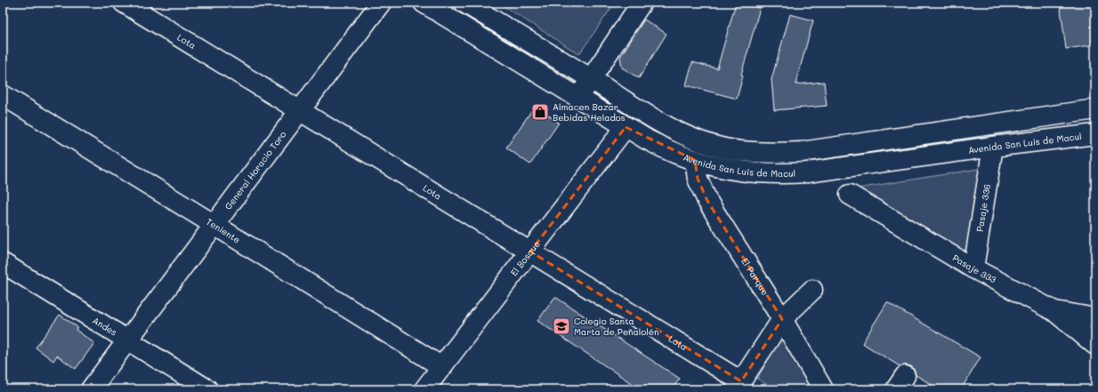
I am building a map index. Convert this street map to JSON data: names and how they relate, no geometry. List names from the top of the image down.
{
  "streets": {
    "street": [
      "Lota",
      "Avenida San Luis de Macul",
      "General Horacio Toro",
      "Pasaje 336",
      "Teniente",
      "El Bosque",
      "Pasaje 333",
      "El Parque",
      "Andes"
    ]
  },
  "crossings": [
    ["Lota", "General Horacio Toro"],
    ["Lota", "El Bosque"],
    ["Avenida San Luis de Macul", "Pasaje 336"],
    ["Avenida San Luis de Macul", "El Bosque"],
    ["Avenida San Luis de Macul", "El Parque"],
    ["General Horacio Toro", "Teniente"],
    ["General Horacio Toro", "Andes"],
    ["Pasaje 336", "Pasaje 333"],
    ["Teniente", "El Bosque"]
  ],
  "places": {
    "shop": ["Almacen Bazar Bebidas Helados"],
    "school or university": ["Colegio Santa Marta de Peñalolén"]
  }
}
